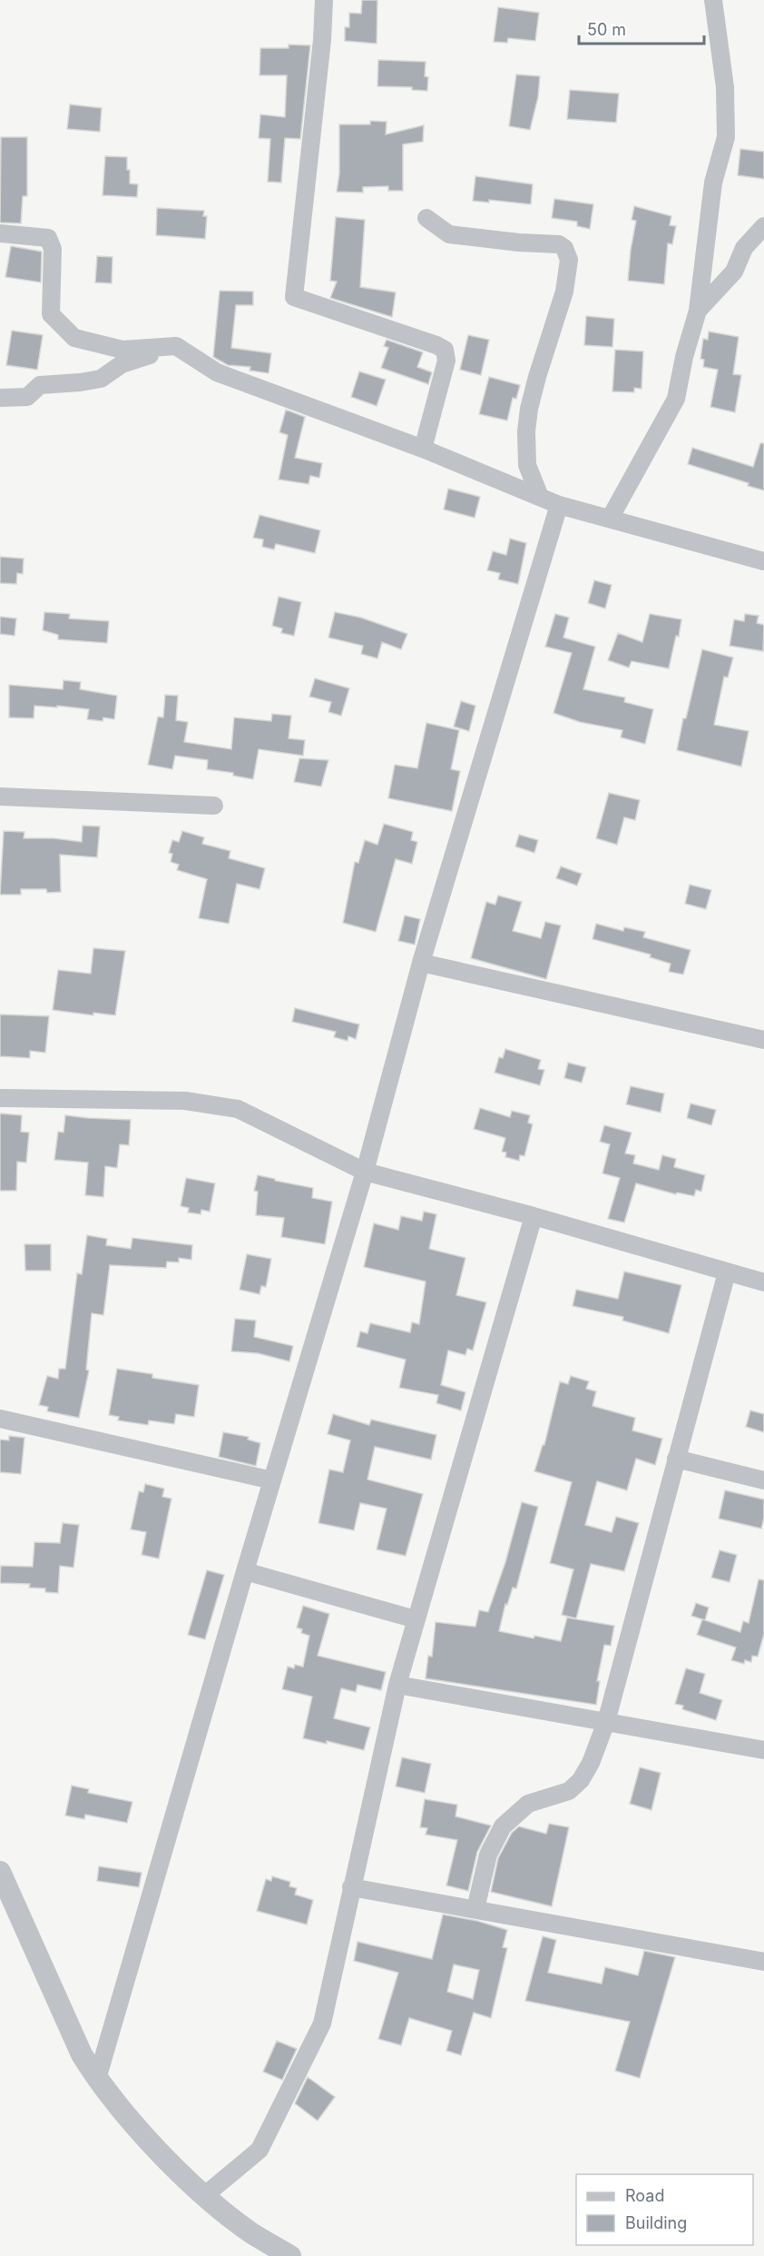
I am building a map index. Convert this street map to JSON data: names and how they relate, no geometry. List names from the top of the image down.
{
  "legend": ["Road", "Building"],
  "scale_bar": "50 m"
}
